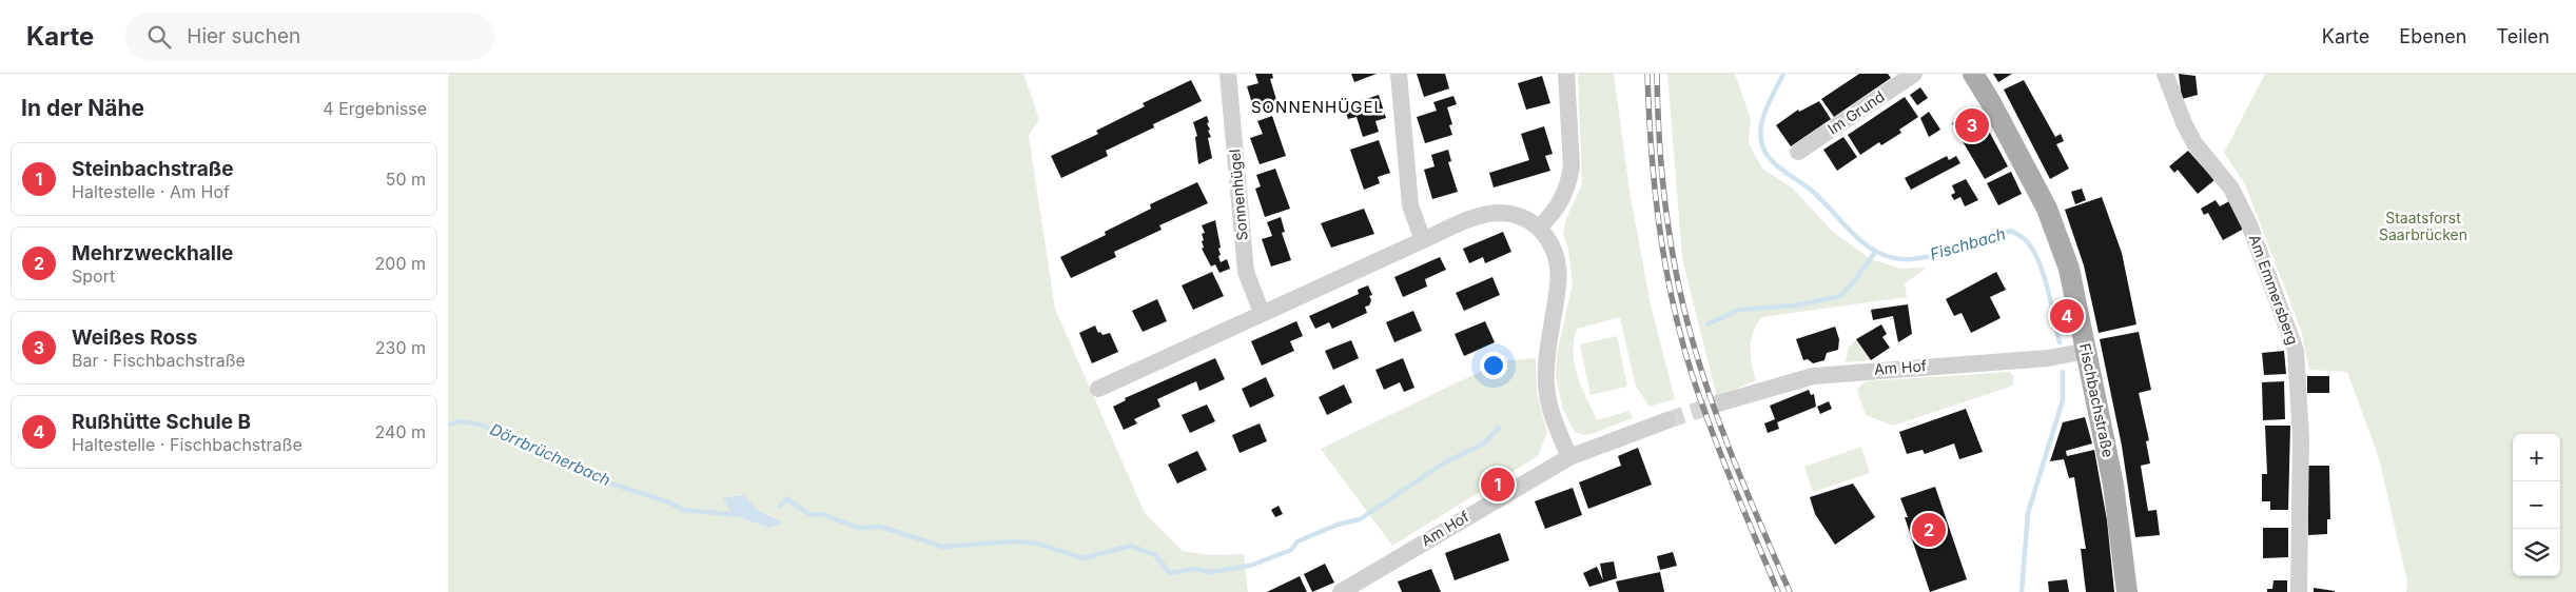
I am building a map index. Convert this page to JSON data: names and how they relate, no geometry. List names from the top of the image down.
{
  "streets": {
    "main road": ["Fischbachstraße"],
    "street": [
      "Im Grund",
      "Sonnenhügel",
      "Am Emmersberg",
      "Am Hof"
    ]
  },
  "crossings": [
    ["Am Hof", "Fischbachstraße"]
  ],
  "districts": ["SONNENHÜGEL"],
  "water": ["Fischbach", "Dörrbrücherbach"],
  "parks": ["Staatsforst Saarbrücken"],
  "page": {
    "header": "Karte",
    "search": "Hier suchen",
    "nav": ["Karte", "Ebenen", "Teilen"],
    "heading": ["In der Nähe", "4 Ergebnisse"],
    "pins": [
      "3",
      "4",
      "1",
      "2"
    ],
    "list": [
      {
        "mark": "1",
        "name": "Steinbachstraße",
        "note": "Haltestelle · Am Hof",
        "value": "50 m"
      },
      {
        "mark": "2",
        "name": "Mehrzweckhalle",
        "note": "Sport",
        "value": "200 m"
      },
      {
        "mark": "3",
        "name": "Weißes Ross",
        "note": "Bar · Fischbachstraße",
        "value": "230 m"
      },
      {
        "mark": "4",
        "name": "Rußhütte Schule B",
        "note": "Haltestelle · Fischbachstraße",
        "value": "240 m"
      }
    ],
    "map_buttons": ["+", "−"]
  }
}
